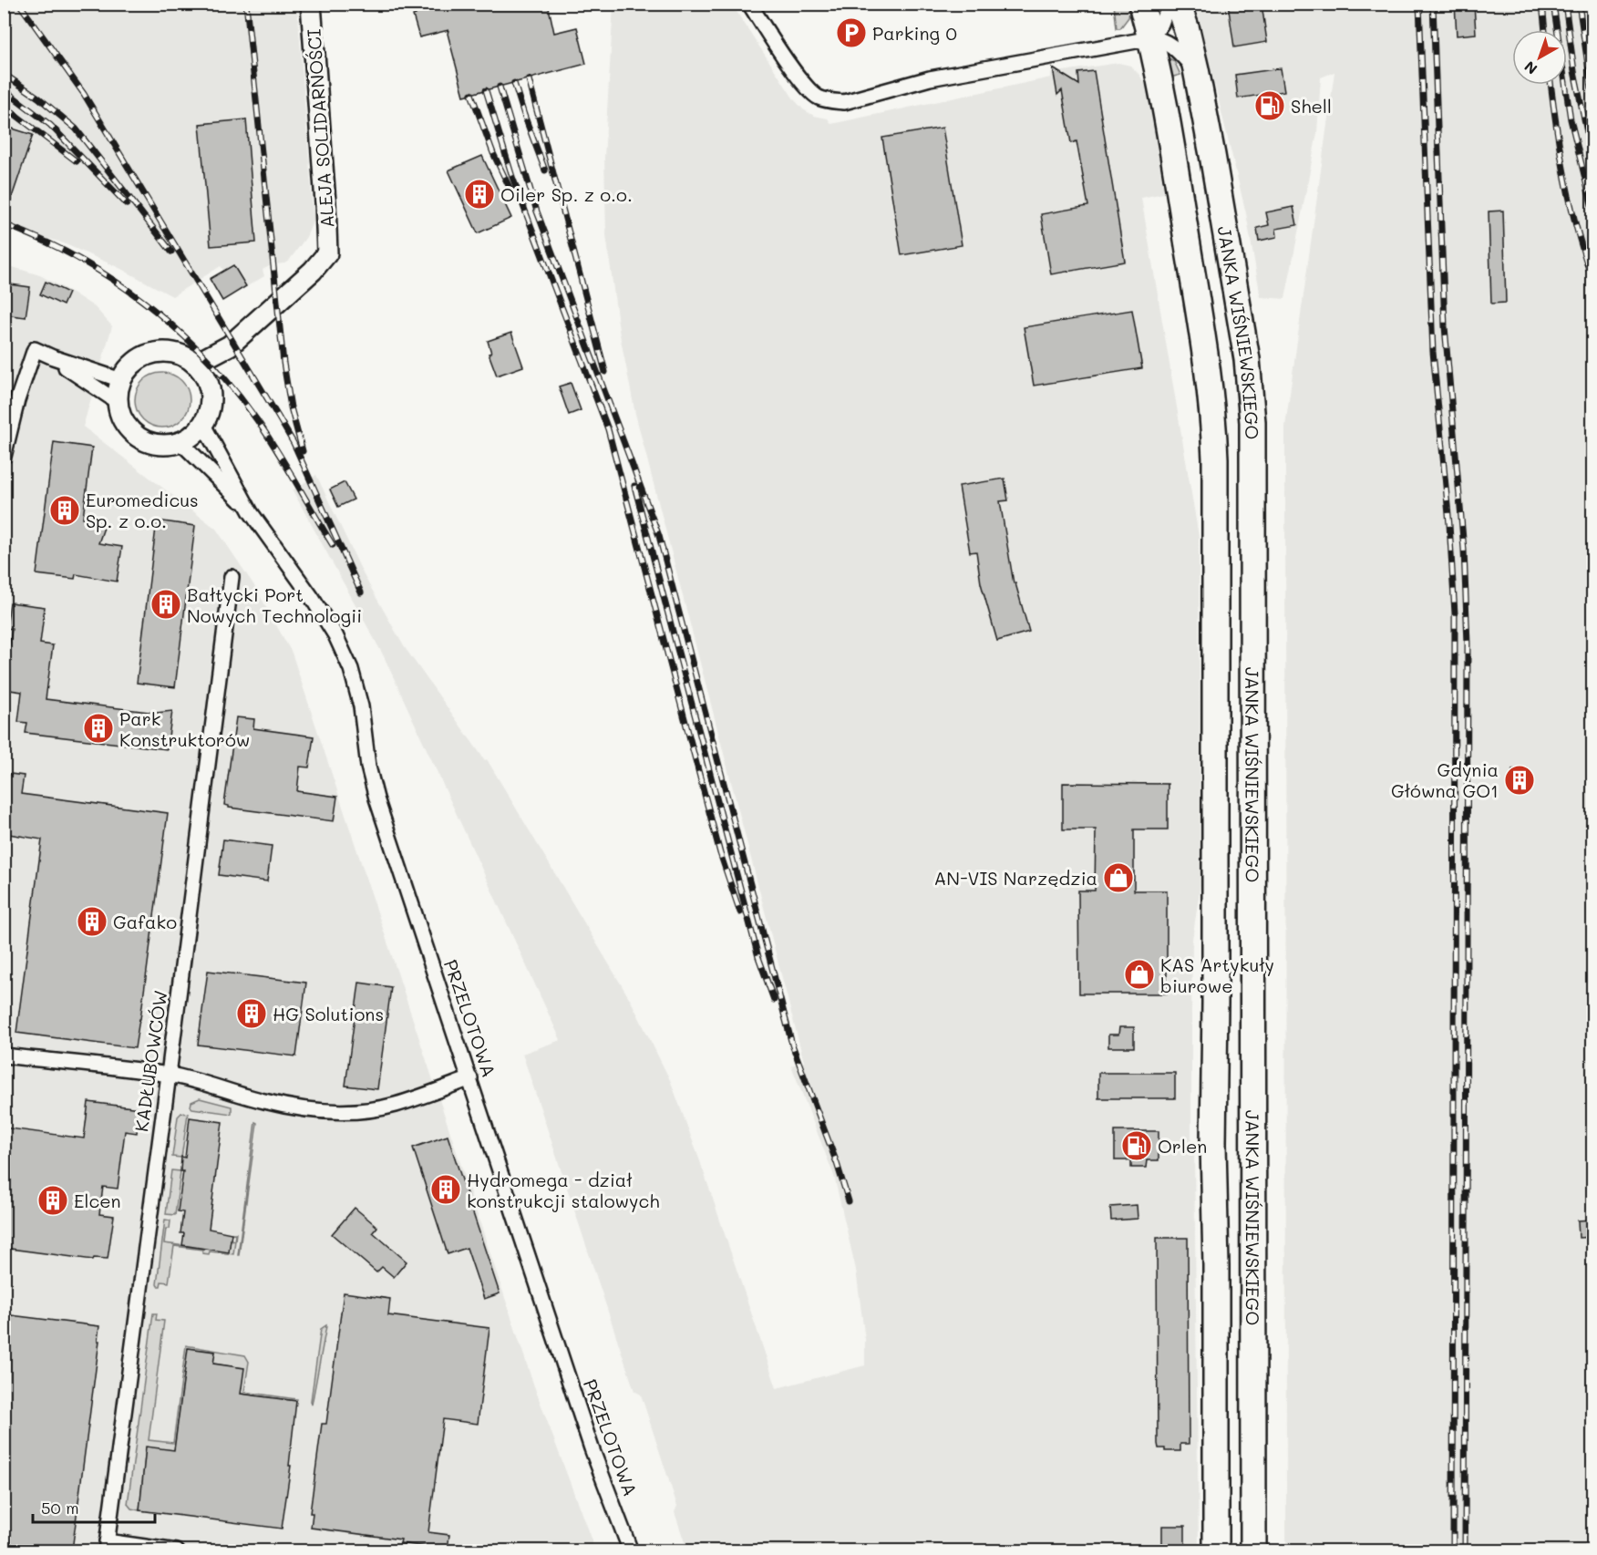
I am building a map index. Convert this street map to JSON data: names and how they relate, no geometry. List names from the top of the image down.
{
  "streets": {
    "highway": ["JANKA WIŚNIEWSKIEGO"],
    "street": ["ALEJA SOLIDARNOŚCI", "PRZELOTOWA", "KADŁUBOWCÓW"]
  },
  "places": {
    "parking": ["Parking 0"],
    "fuel station": ["Shell", "Orlen"],
    "building": [
      "Oiler Sp. z o.o.",
      "Euromedicus Sp. z o.o.",
      "Bałtycki Port Nowych Technologii",
      "Park Konstruktorów",
      "Gdynia Główna GO1",
      "Gafako",
      "HG Solutions",
      "Hydromega - dział konstrukcji stalowych",
      "Elcen"
    ],
    "shop": ["AN-VIS Narzędzia", "KAS Artykuły biurowe"]
  },
  "scale_bar": "50 m",
  "north": "bottom left"
}
